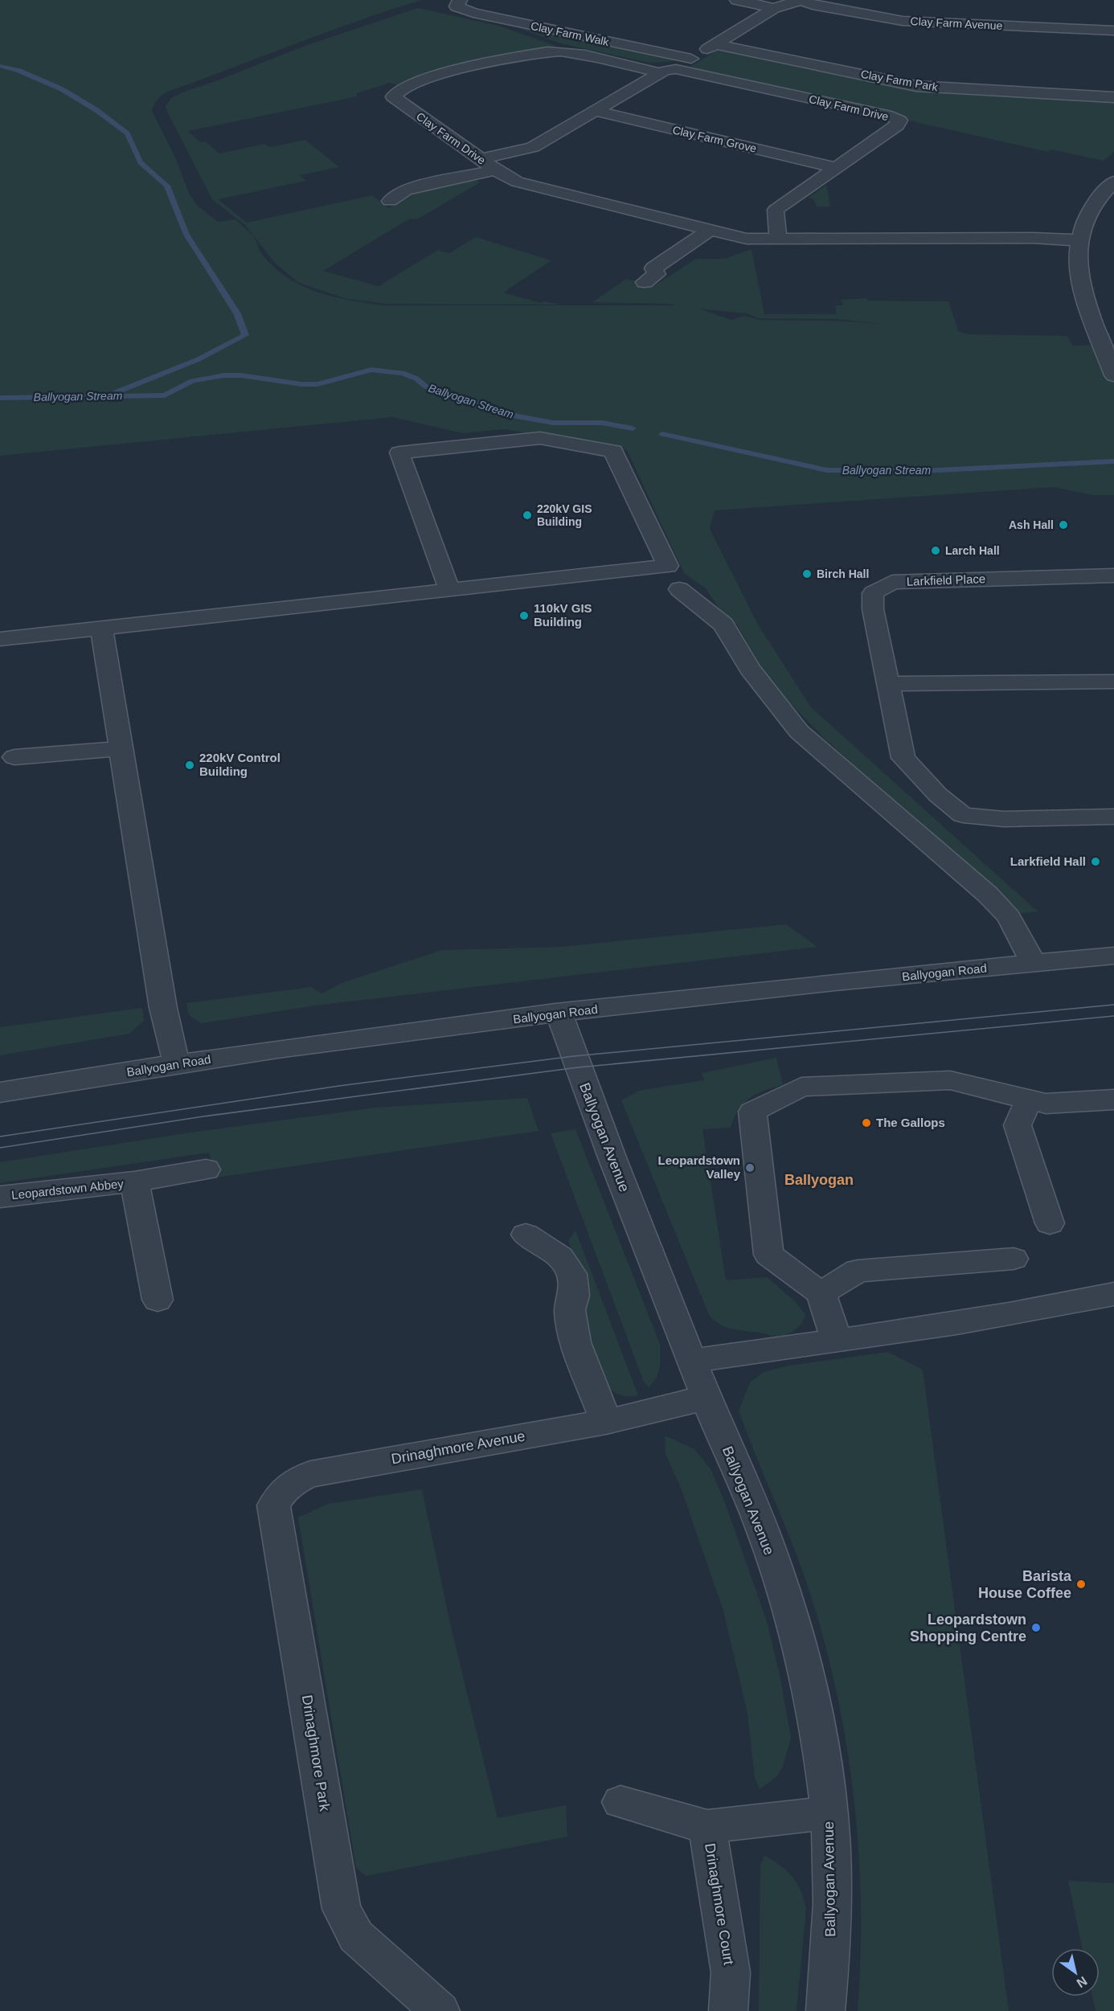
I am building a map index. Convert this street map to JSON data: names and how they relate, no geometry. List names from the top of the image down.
{
  "streets": {
    "street": [
      "Clay Farm Avenue",
      "Clay Farm Walk",
      "Clay Farm Park",
      "Clay Farm Drive",
      "Clay Farm Grove",
      "Larkfield Place",
      "Ballyogan Road",
      "Ballyogan Avenue",
      "Leopardstown Abbey",
      "Drinaghmore Avenue",
      "Drinaghmore Park",
      "Drinaghmore Court"
    ]
  },
  "crossings": [
    ["Clay Farm Drive", "Clay Farm Grove"],
    ["Ballyogan Road", "Ballyogan Avenue"],
    ["Ballyogan Avenue", "Drinaghmore Avenue"],
    ["Ballyogan Avenue", "Drinaghmore Court"],
    ["Drinaghmore Avenue", "Drinaghmore Park"]
  ],
  "districts": ["Ballyogan"],
  "water": ["Ballyogan Stream"],
  "places": [
    "220kV GIS Building",
    "Ash Hall",
    "Larch Hall",
    "Birch Hall",
    "110kV GIS Building",
    "220kV Control Building",
    "Larkfield Hall",
    "The Gallops",
    "Leopardstown Valley",
    "Barista House Coffee",
    "Leopardstown Shopping Centre"
  ],
  "north": "bottom right"
}
